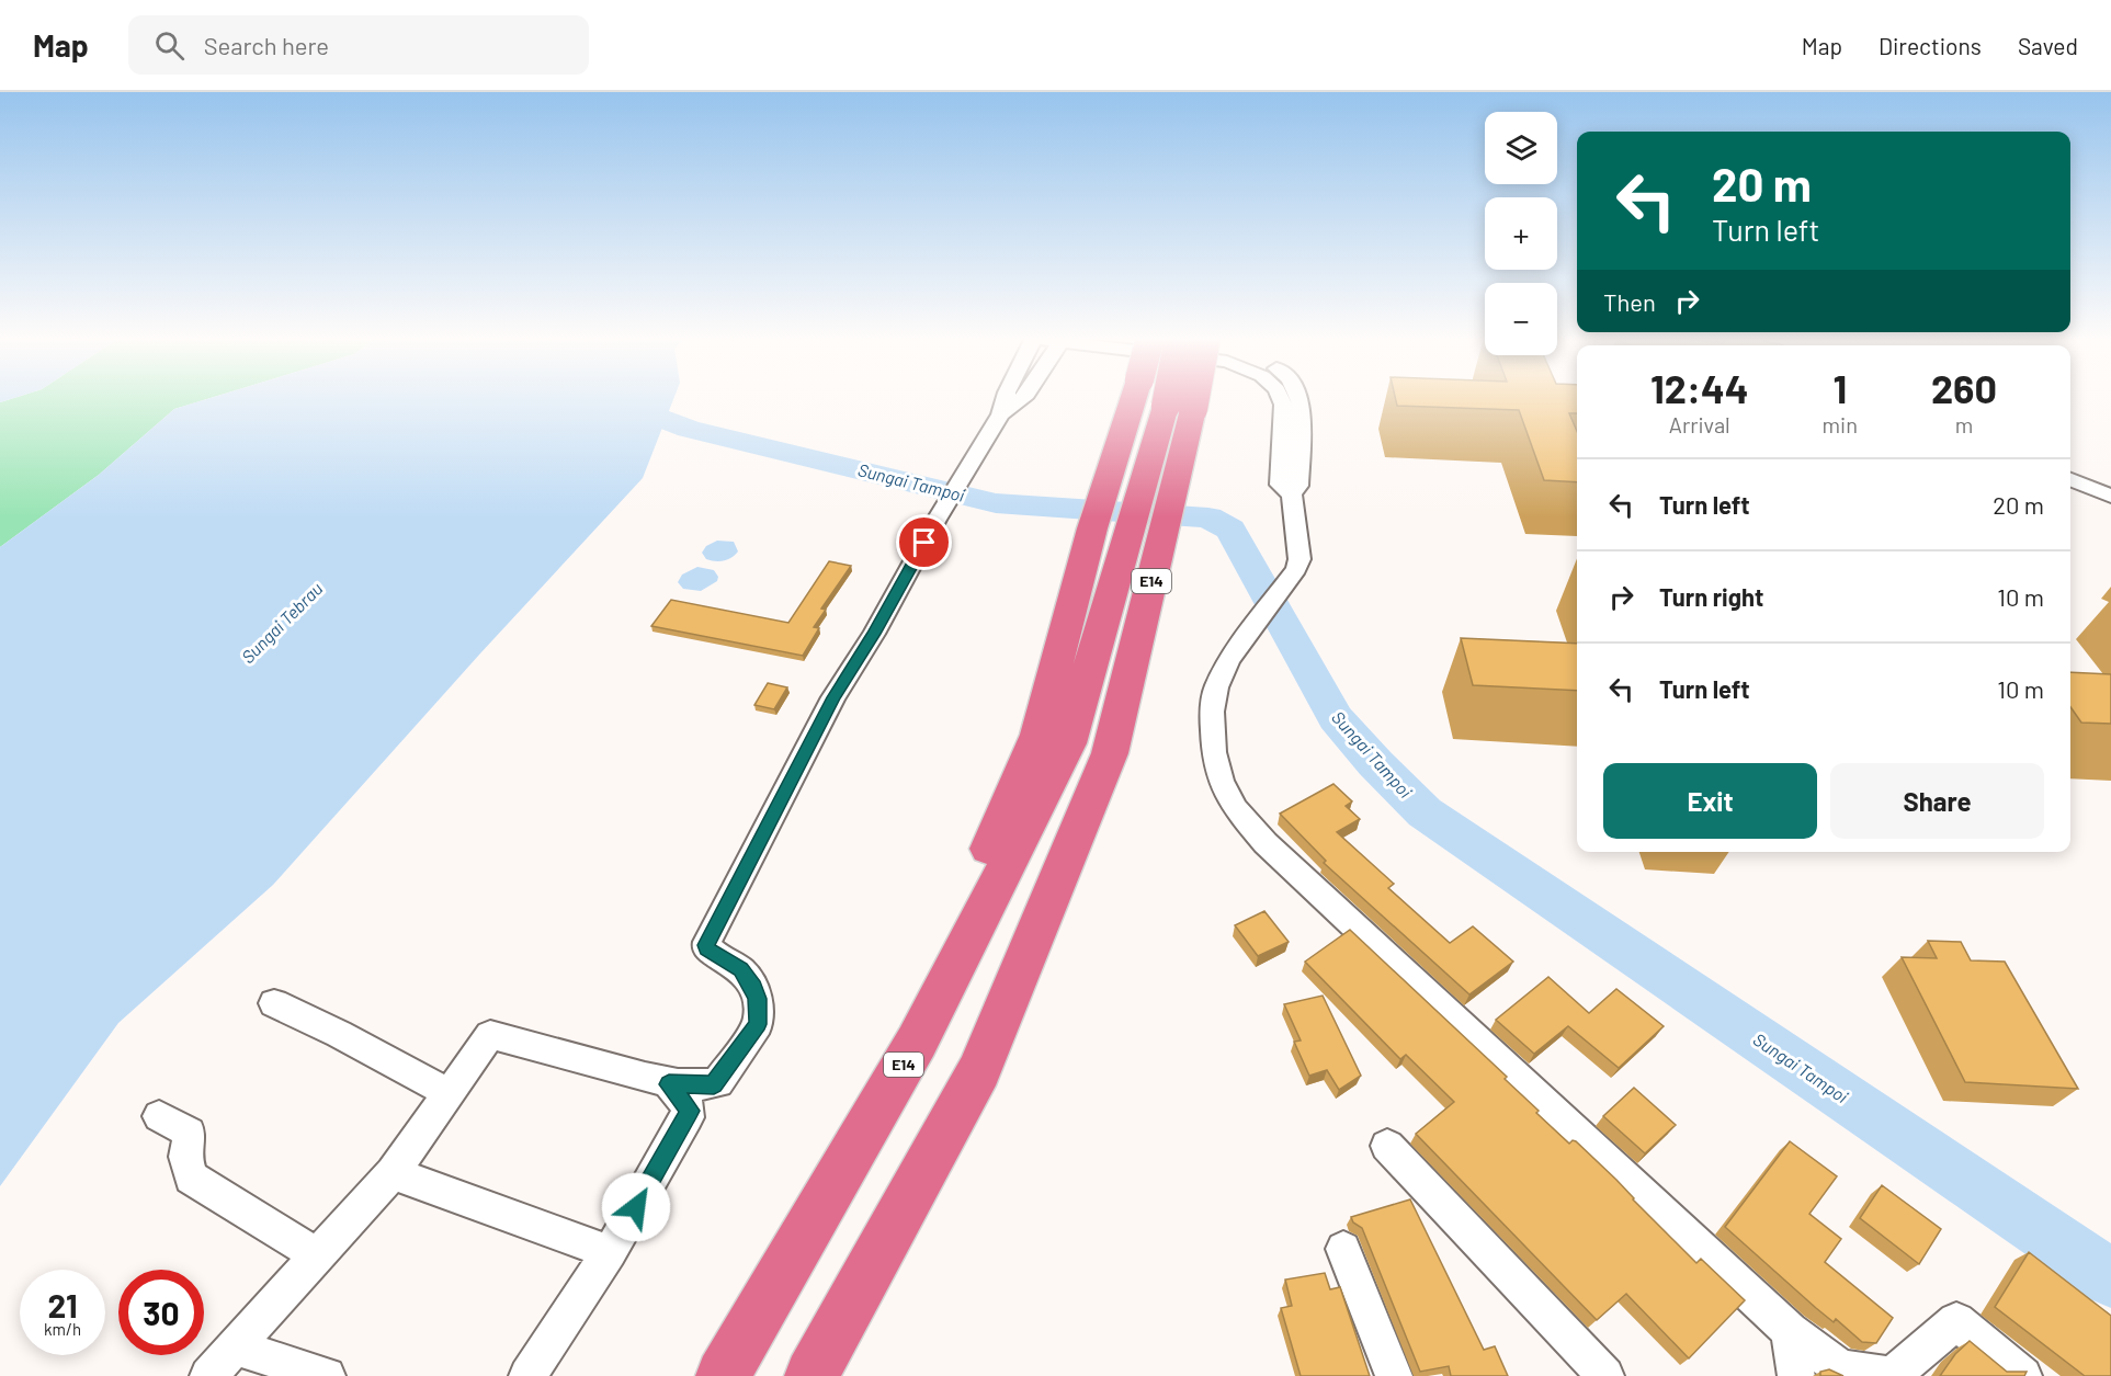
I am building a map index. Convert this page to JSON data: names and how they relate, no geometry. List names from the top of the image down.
{
  "streets": {
    "highway": ["E14"]
  },
  "water": ["Sungai Tampoi", "Sungai Tebrau"],
  "page": {
    "header": "Map",
    "search": "Search here",
    "nav": ["Map", "Directions", "Saved"],
    "map_buttons": ["+", "−"],
    "turn": ["20 m", "Turn left"],
    "then": "Then",
    "eta": [
      "12:44",
      "Arrival",
      "1",
      "min",
      "260",
      "m"
    ],
    "list": [
      {
        "name": "Turn left",
        "value": "20 m"
      },
      {
        "name": "Turn right",
        "value": "10 m"
      },
      {
        "name": "Turn left",
        "value": "10 m"
      }
    ],
    "buttons": ["Exit", "Share"],
    "speed": "21 km/h",
    "limit": "30"
  }
}
